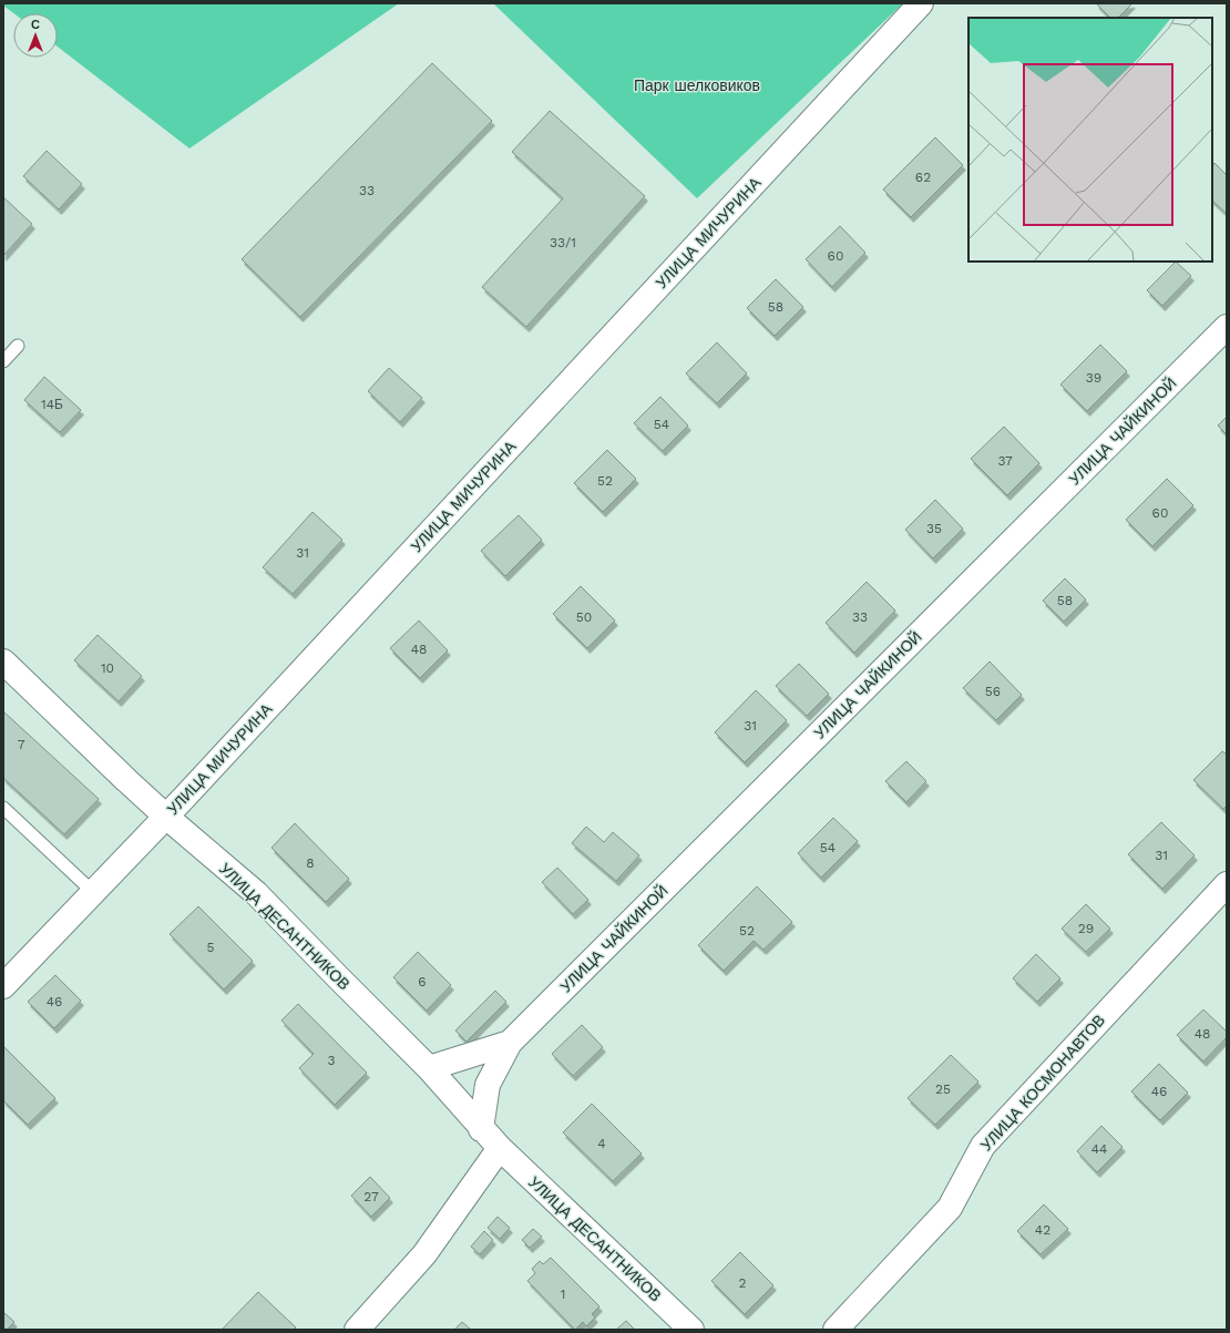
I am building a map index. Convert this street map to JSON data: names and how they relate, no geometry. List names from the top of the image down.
{
  "streets": {
    "street": [
      "УЛИЦА МИЧУРИНА",
      "УЛИЦА ЧАЙКИНОЙ",
      "УЛИЦА ДЕСАНТНИКОВ",
      "УЛИЦА КОСМОНАВТОВ"
    ]
  },
  "crossings": [
    ["УЛИЦА МИЧУРИНА", "УЛИЦА ДЕСАНТНИКОВ"],
    ["УЛИЦА ЧАЙКИНОЙ", "УЛИЦА ДЕСАНТНИКОВ"]
  ],
  "parks": ["Парк шелковиков"],
  "house_numbers": [
    "62",
    "33",
    "33/1",
    "60",
    "58",
    "39",
    "14Б",
    "54",
    "37",
    "52",
    "60",
    "35",
    "31",
    "58",
    "50",
    "33",
    "48",
    "10",
    "56",
    "31",
    "7",
    "54",
    "31",
    "8",
    "29",
    "52",
    "5",
    "6",
    "46",
    "48",
    "3",
    "25",
    "46",
    "4",
    "44",
    "27",
    "42",
    "2",
    "1"
  ],
  "north": "top"
}
